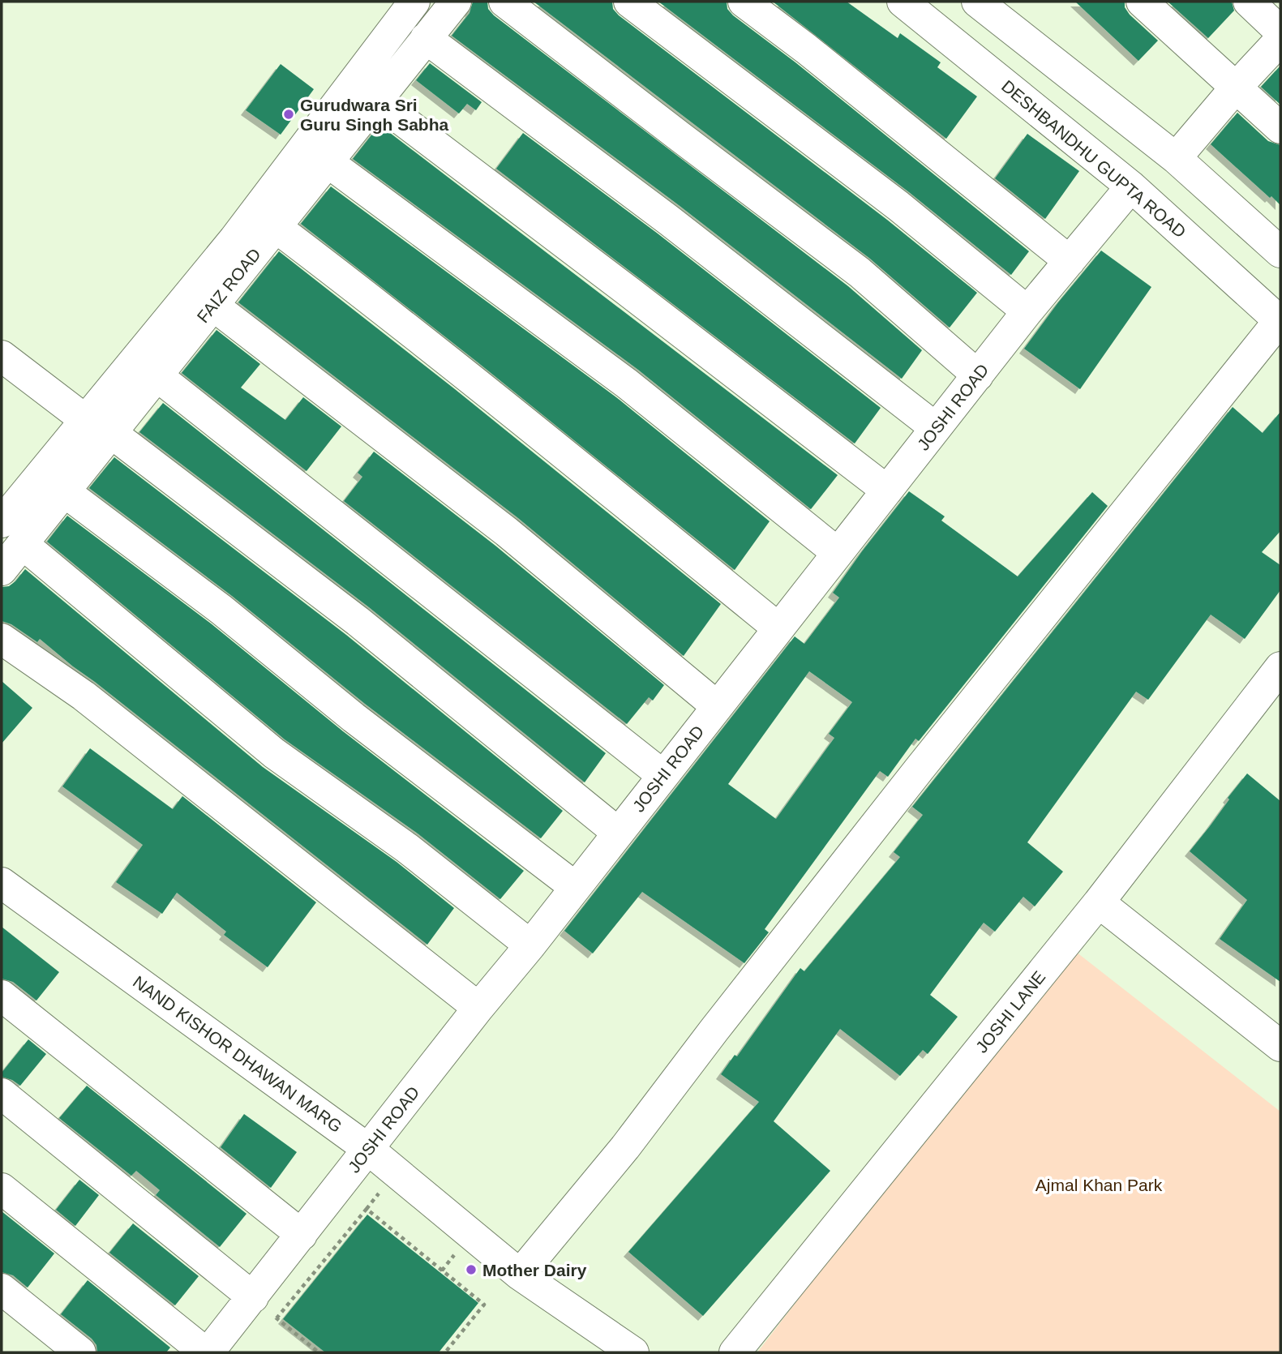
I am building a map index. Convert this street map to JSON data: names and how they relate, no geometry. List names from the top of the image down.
{
  "streets": {
    "street": [
      "DESHBANDHU GUPTA ROAD",
      "FAIZ ROAD",
      "JOSHI ROAD",
      "JOSHI LANE",
      "NAND KISHOR DHAWAN MARG"
    ]
  },
  "crossings": [
    ["DESHBANDHU GUPTA ROAD", "JOSHI ROAD"],
    ["JOSHI ROAD", "NAND KISHOR DHAWAN MARG"]
  ],
  "parks": ["Ajmal Khan Park"],
  "places": ["Gurudwara Sri Guru Singh Sabha", "Mother Dairy"]
}
